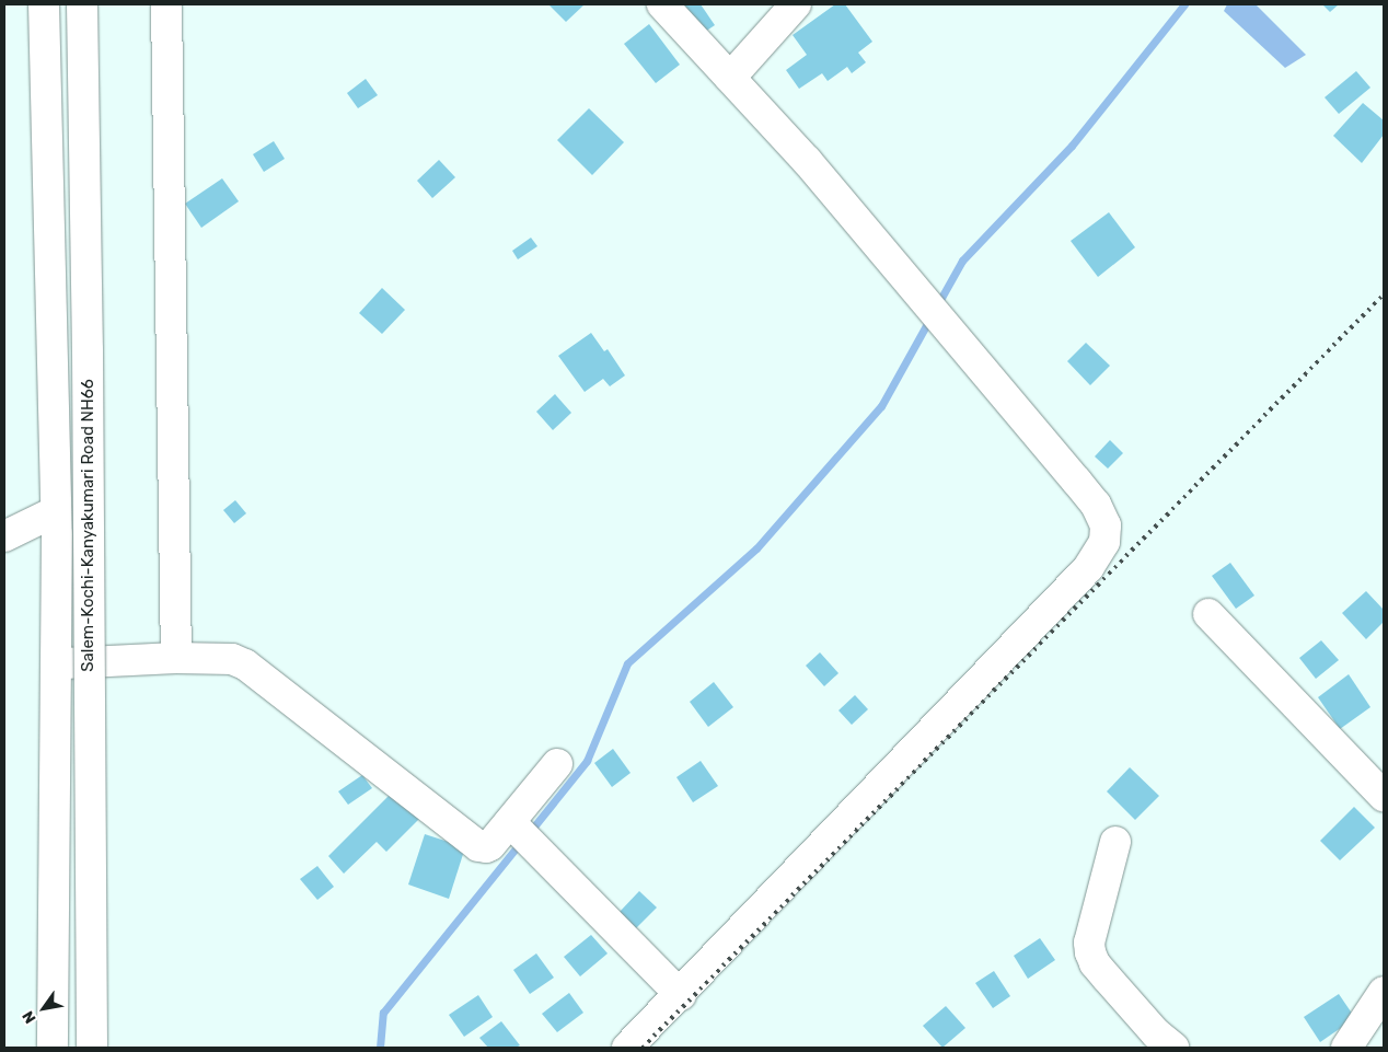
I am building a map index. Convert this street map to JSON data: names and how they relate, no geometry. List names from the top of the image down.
{
  "streets": {
    "main road": ["Salem-Kochi-Kanyakumari Road NH66"]
  },
  "north": "bottom left"
}
